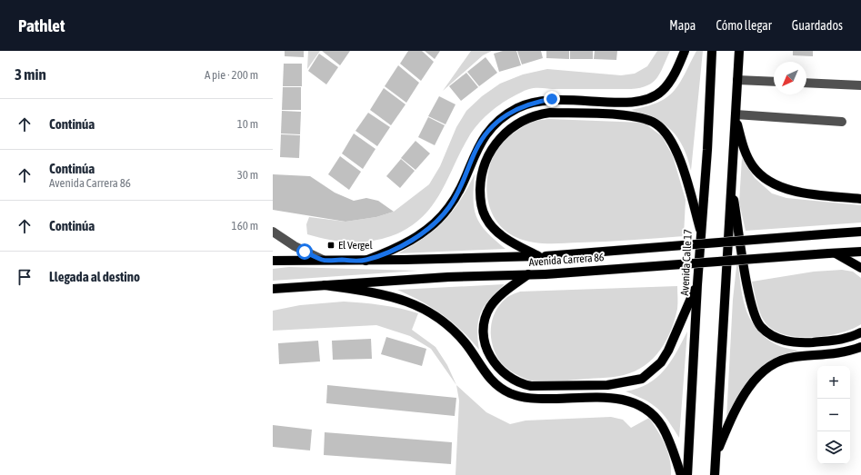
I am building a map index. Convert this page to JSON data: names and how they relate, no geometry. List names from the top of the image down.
{
  "streets": {
    "main road": ["Avenida Carrera 86", "Avenida Calle 17"]
  },
  "places": {
    "transit": ["El Vergel"]
  },
  "north": "bottom left",
  "page": {
    "header": "Pathlet",
    "nav": ["Mapa", "Cómo llegar", "Guardados"],
    "heading": ["3 min", "A pie · 200 m"],
    "list": [
      ["Continúa", "10 m"],
      ["Continúa", "Avenida Carrera 86", "30 m"],
      ["Continúa", "160 m"],
      "Llegada al destino"
    ],
    "map_buttons": ["+", "−"]
  }
}
